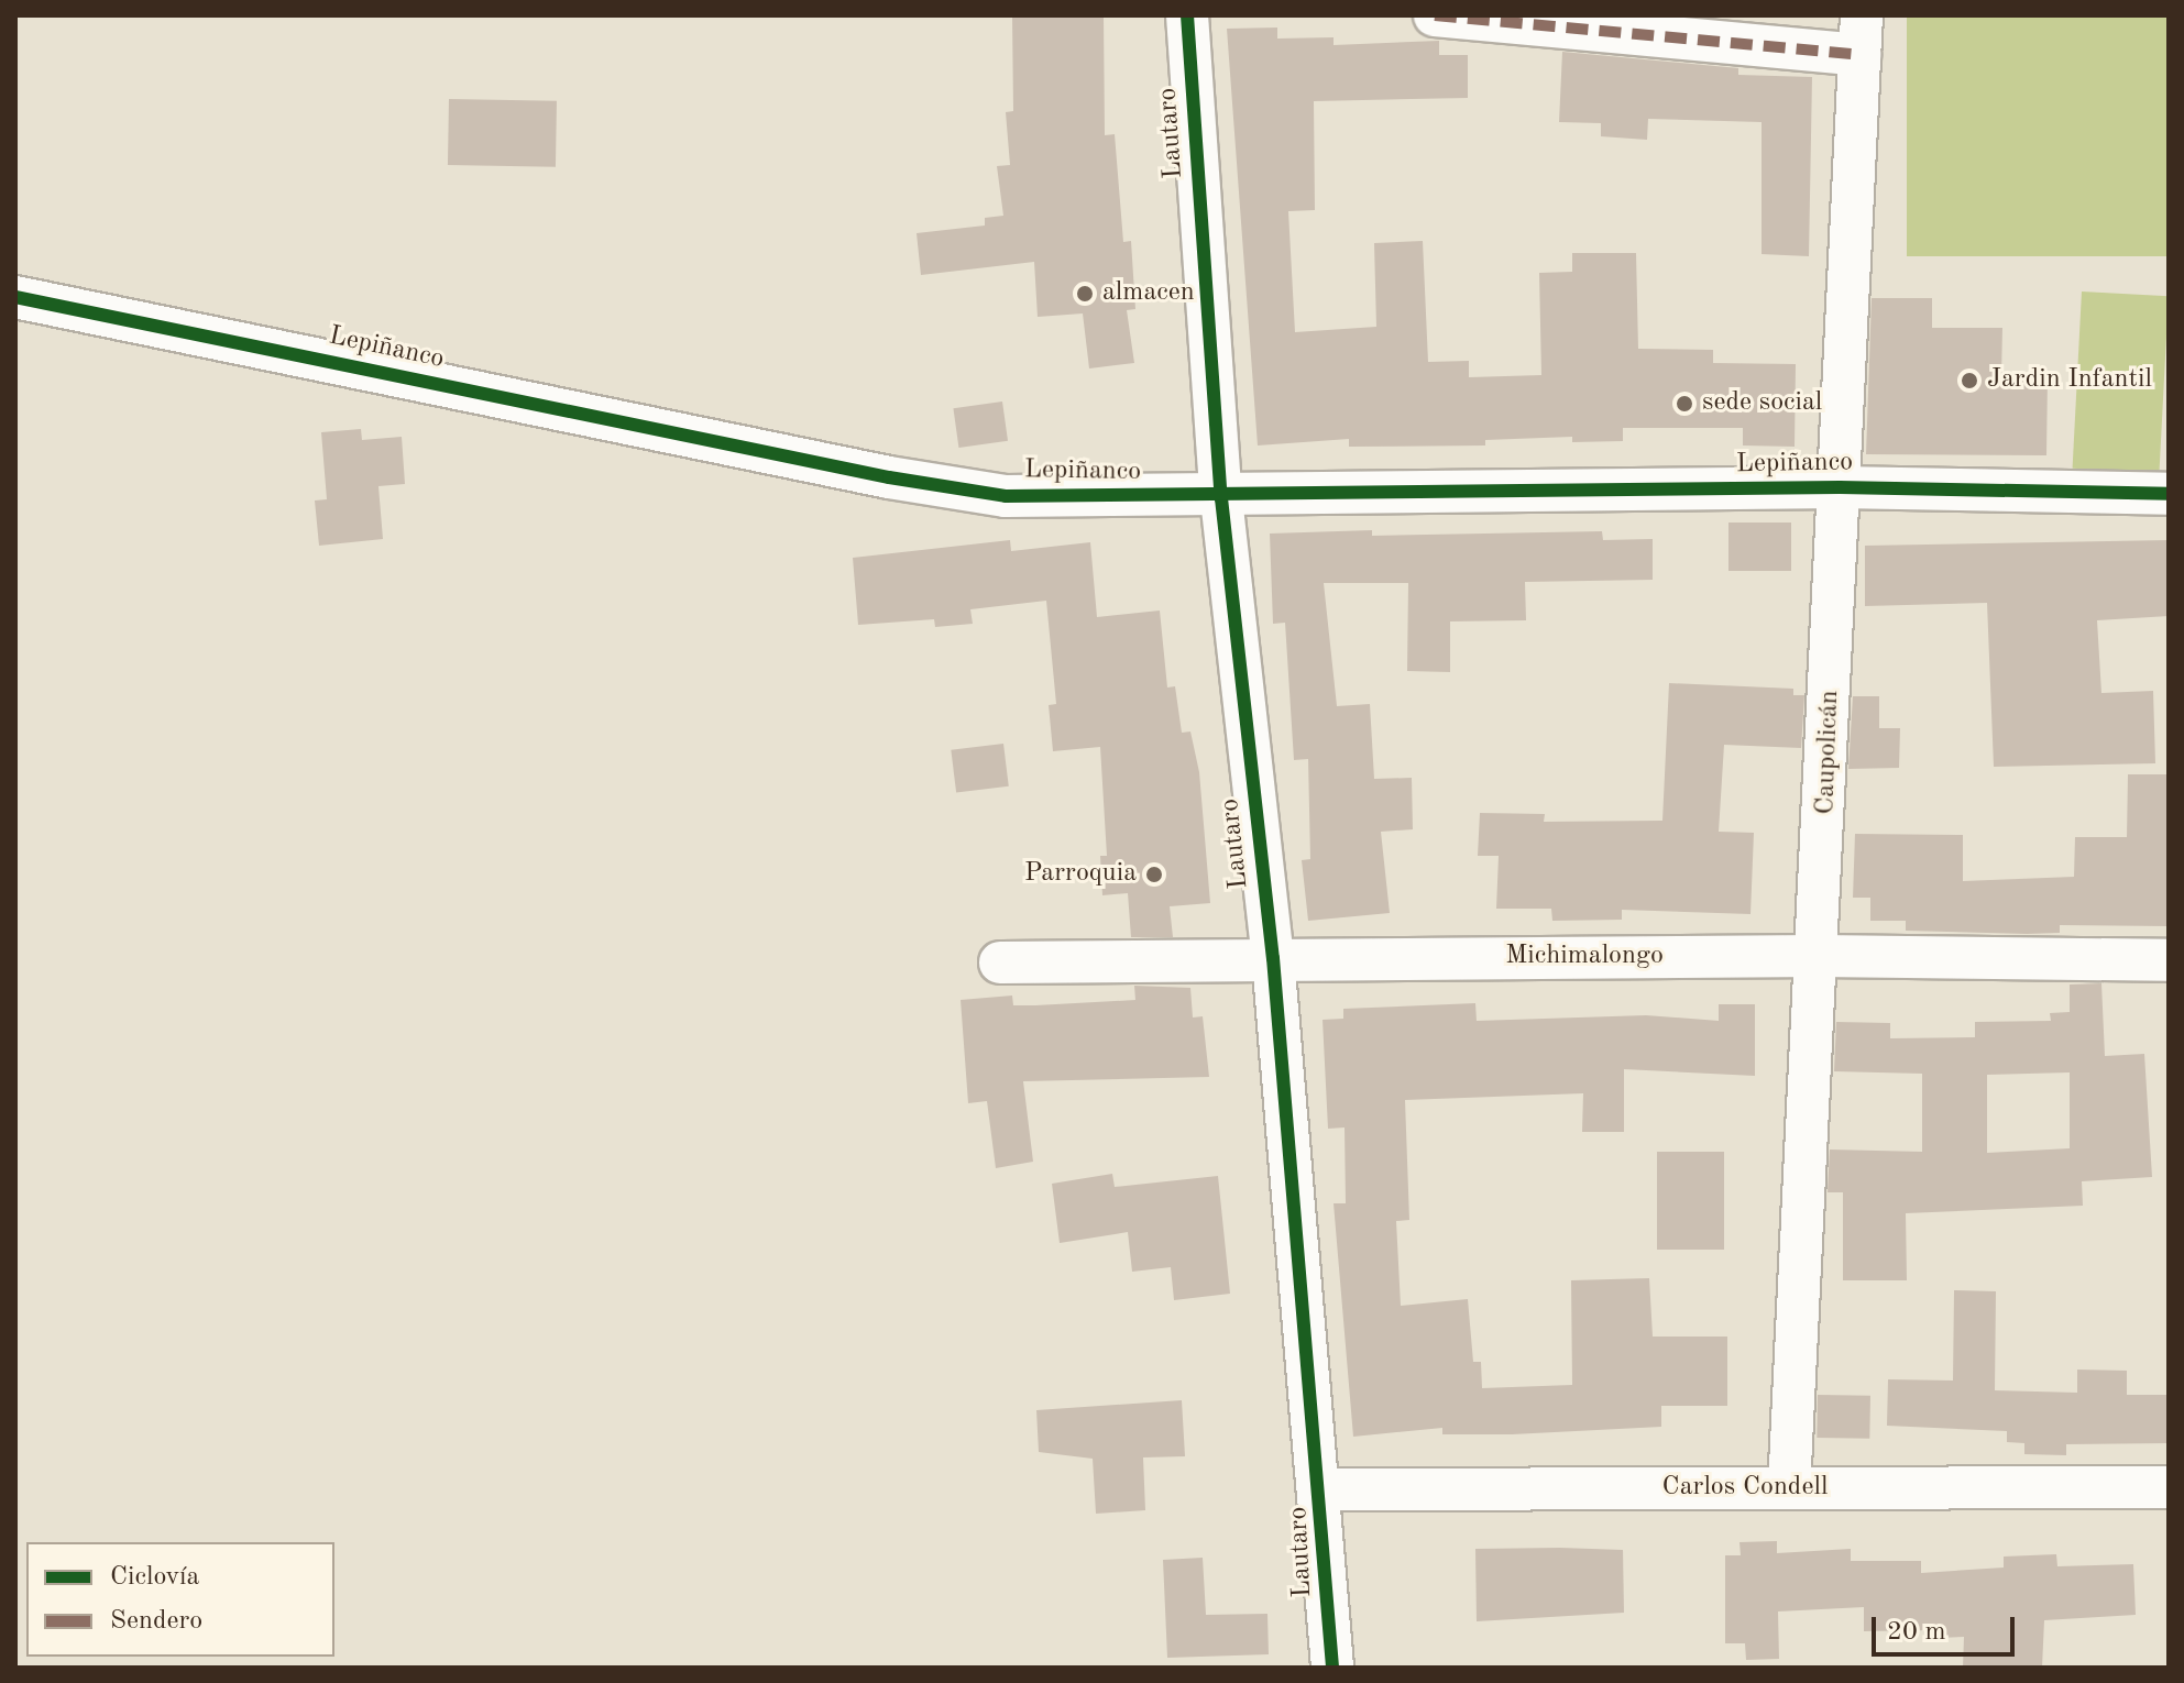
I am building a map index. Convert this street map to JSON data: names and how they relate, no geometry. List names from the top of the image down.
{
  "streets": {
    "street": [
      "Lautaro",
      "Lepiñanco",
      "Caupolicán",
      "Michimalongo",
      "Carlos Condell"
    ]
  },
  "crossings": [
    ["Lautaro", "Lepiñanco"],
    ["Lautaro", "Michimalongo"],
    ["Lautaro", "Carlos Condell"],
    ["Lepiñanco", "Caupolicán"],
    ["Caupolicán", "Michimalongo"],
    ["Caupolicán", "Carlos Condell"]
  ],
  "places": [
    "almacen",
    "Jardin Infantil",
    "sede social",
    "Parroquia"
  ],
  "legend": ["Ciclovía", "Sendero"],
  "scale_bar": "20 m"
}
